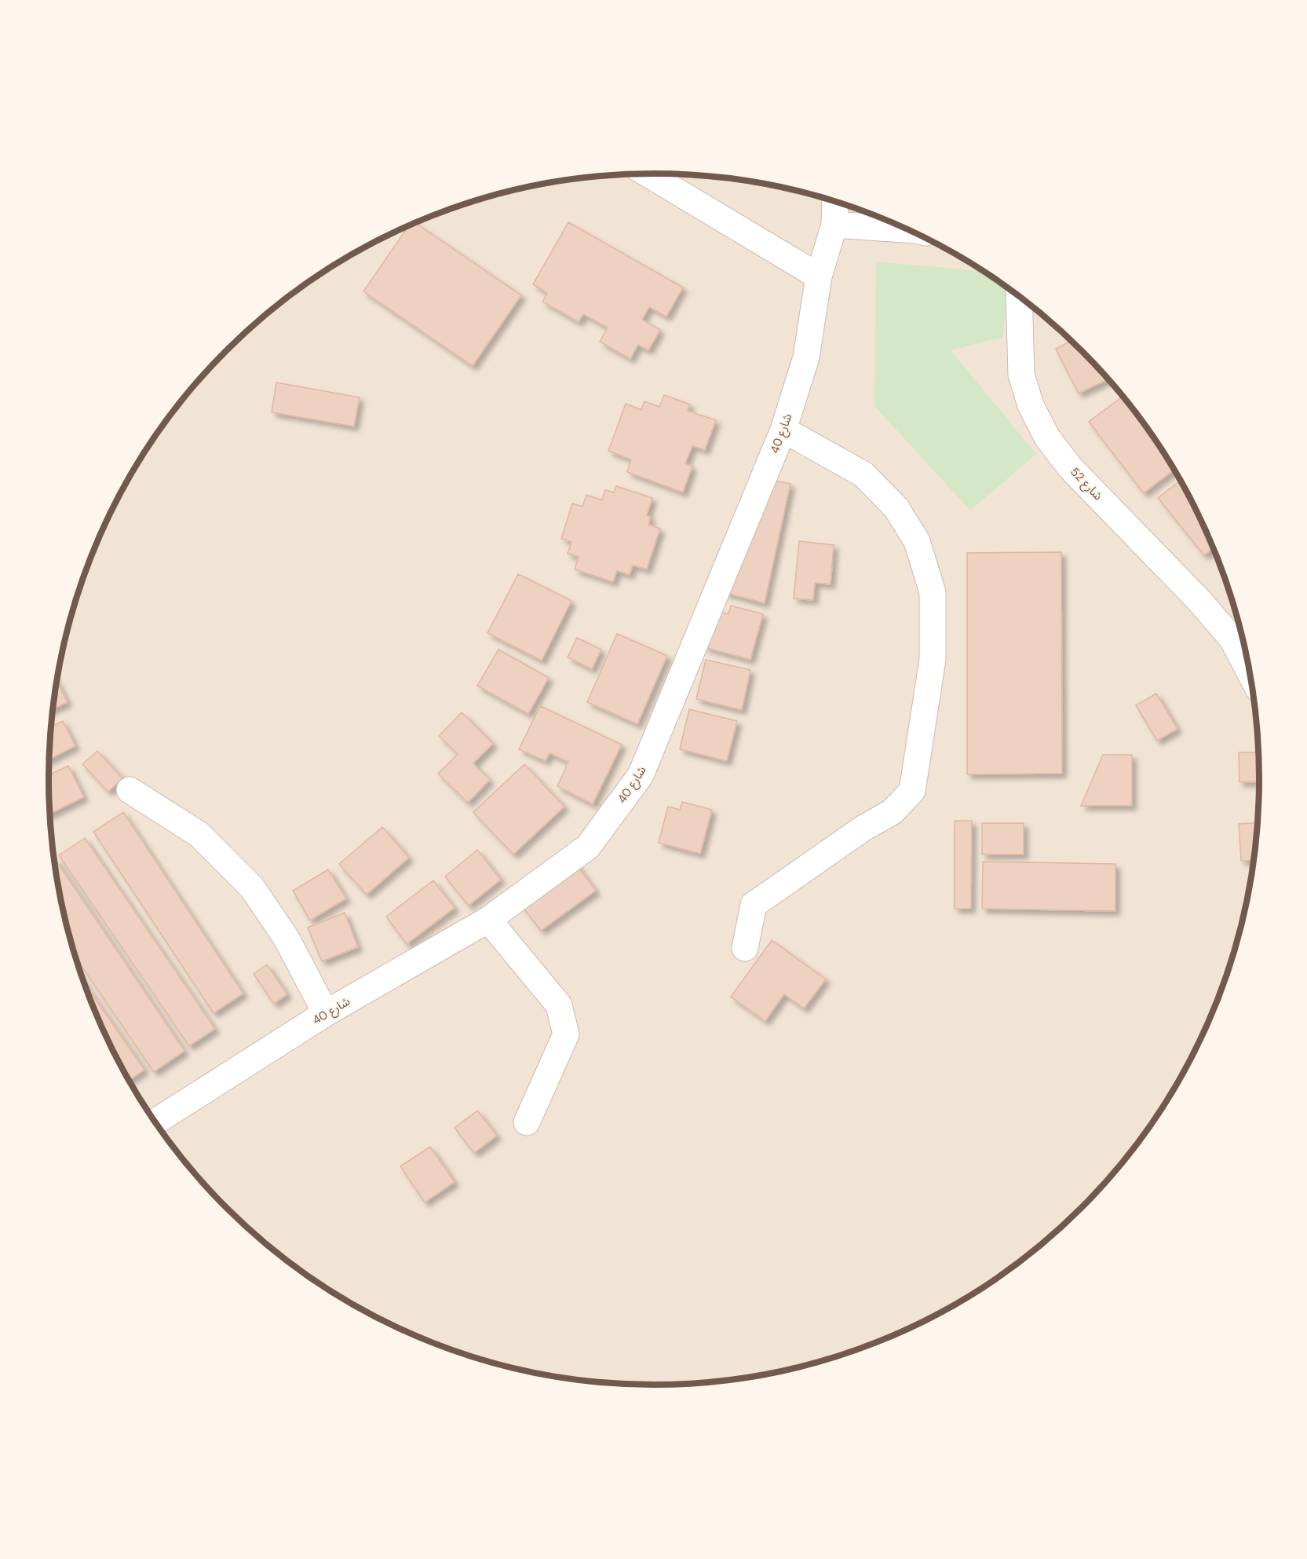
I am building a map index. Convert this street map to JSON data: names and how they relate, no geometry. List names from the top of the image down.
{
  "streets": {
    "street": ["شارع 40", "شارع 52"]
  }
}
